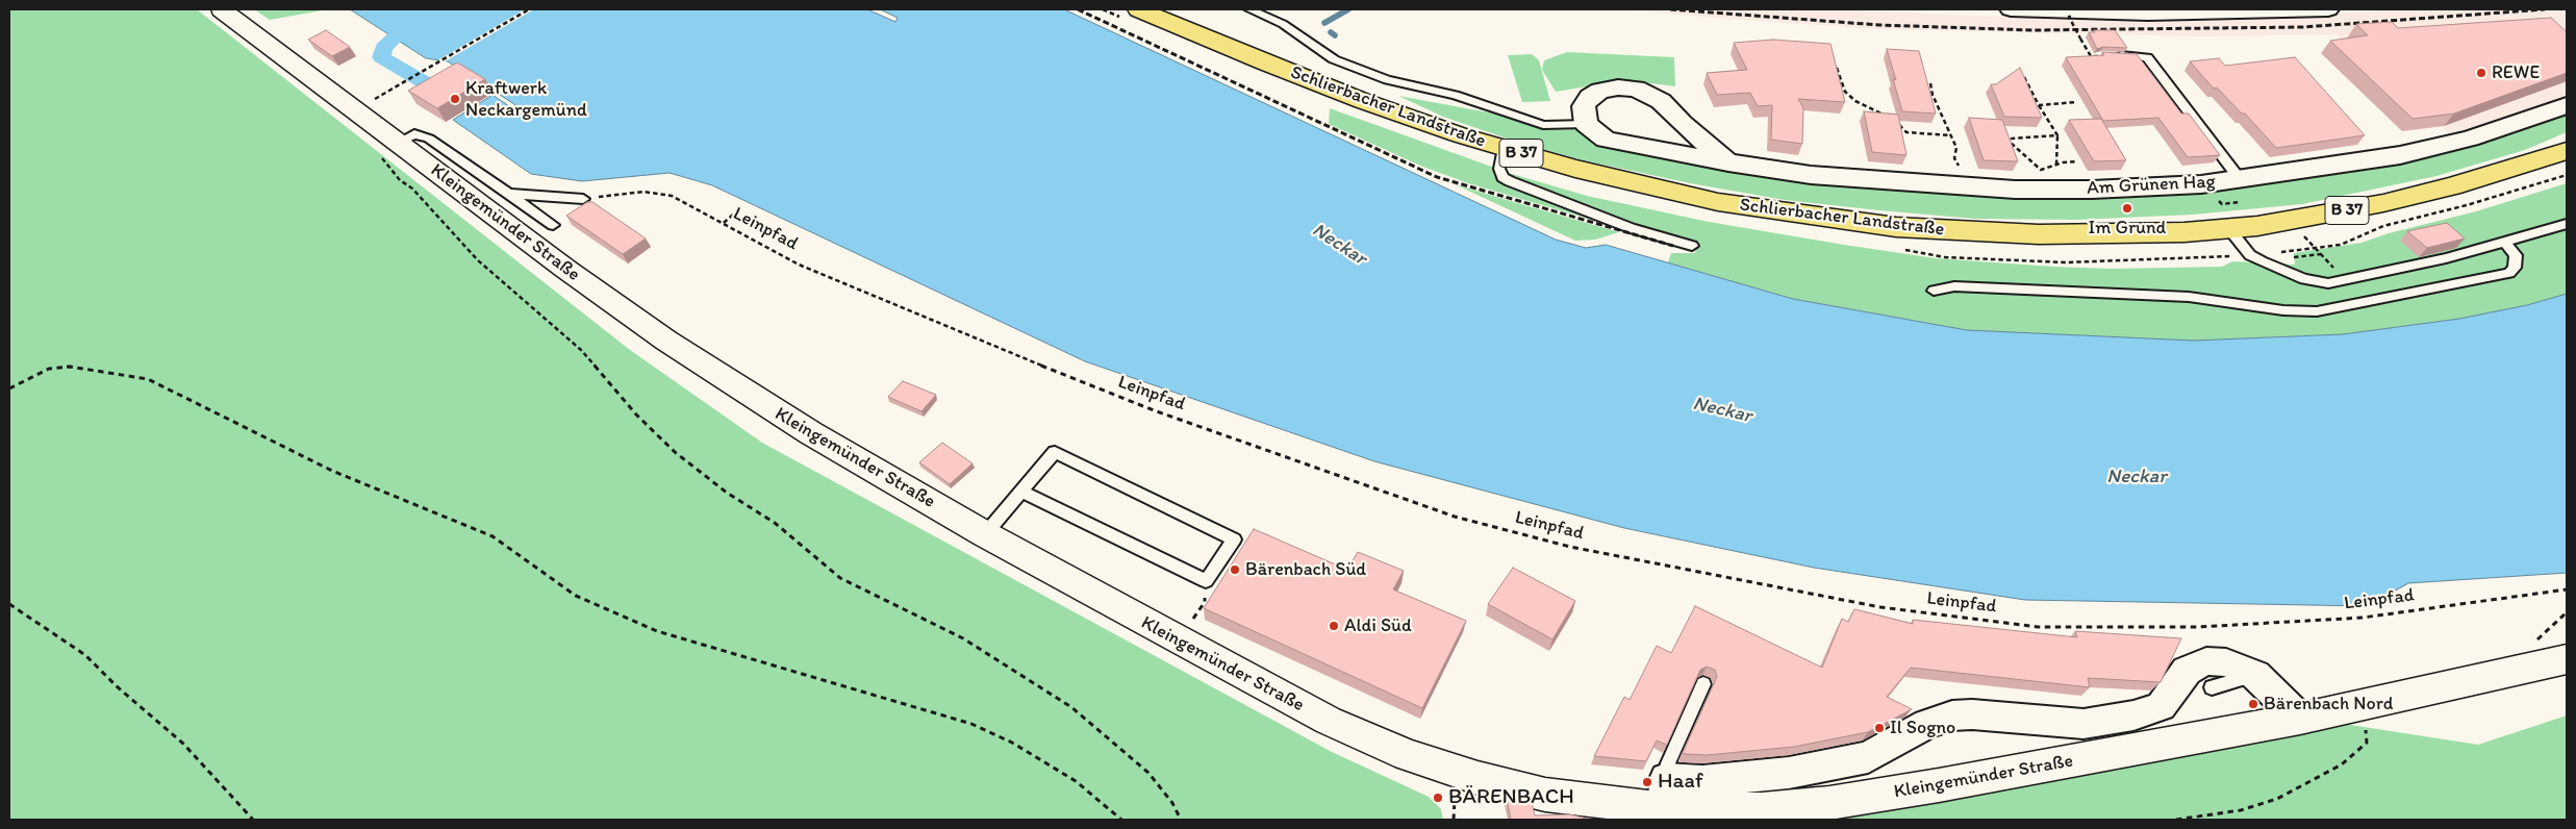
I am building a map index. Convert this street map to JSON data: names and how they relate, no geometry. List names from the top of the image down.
{
  "streets": {
    "main road": ["Schlierbacher Landstraße", "B 37", "Kleingemünder Straße"],
    "street": ["Am Grünen Hag"],
    "path": ["Leinpfad"]
  },
  "water": ["Neckar"],
  "places": [
    "REWE",
    "Kraftwerk Neckargemünd",
    "Im Grund",
    "Bärenbach Süd",
    "Aldi Süd",
    "Bärenbach Nord",
    "Il Sogno",
    "Haaf",
    "BÄRENBACH"
  ]
}
